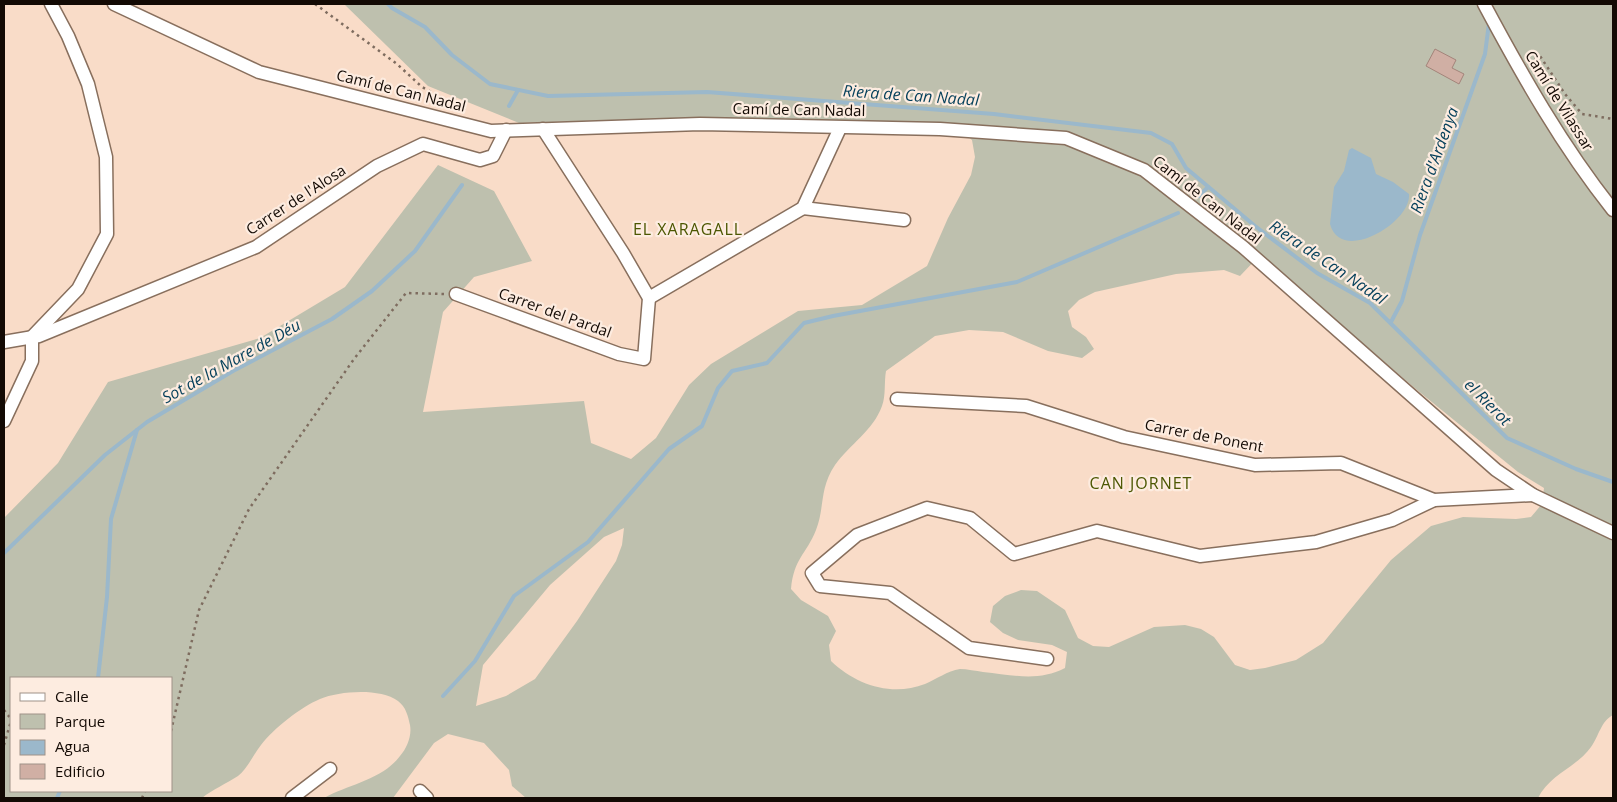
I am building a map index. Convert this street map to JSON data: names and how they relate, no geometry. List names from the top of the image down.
{
  "streets": {
    "street": [
      "Camí de Can Nadal",
      "Camí de Vilassar",
      "Carrer de l'Alosa",
      "Carrer del Pardal",
      "Carrer de Ponent"
    ]
  },
  "crossings": [
    ["Camí de Can Nadal", "Carrer de l'Alosa"],
    ["Camí de Can Nadal", "Carrer de Ponent"]
  ],
  "districts": ["EL XARAGALL", "CAN JORNET"],
  "water": [
    "Riera de Can Nadal",
    "Riera d'Ardenya",
    "Sot de la Mare de Déu",
    "el Rierot"
  ],
  "legend": [
    "Calle",
    "Parque",
    "Agua",
    "Edificio"
  ]
}
